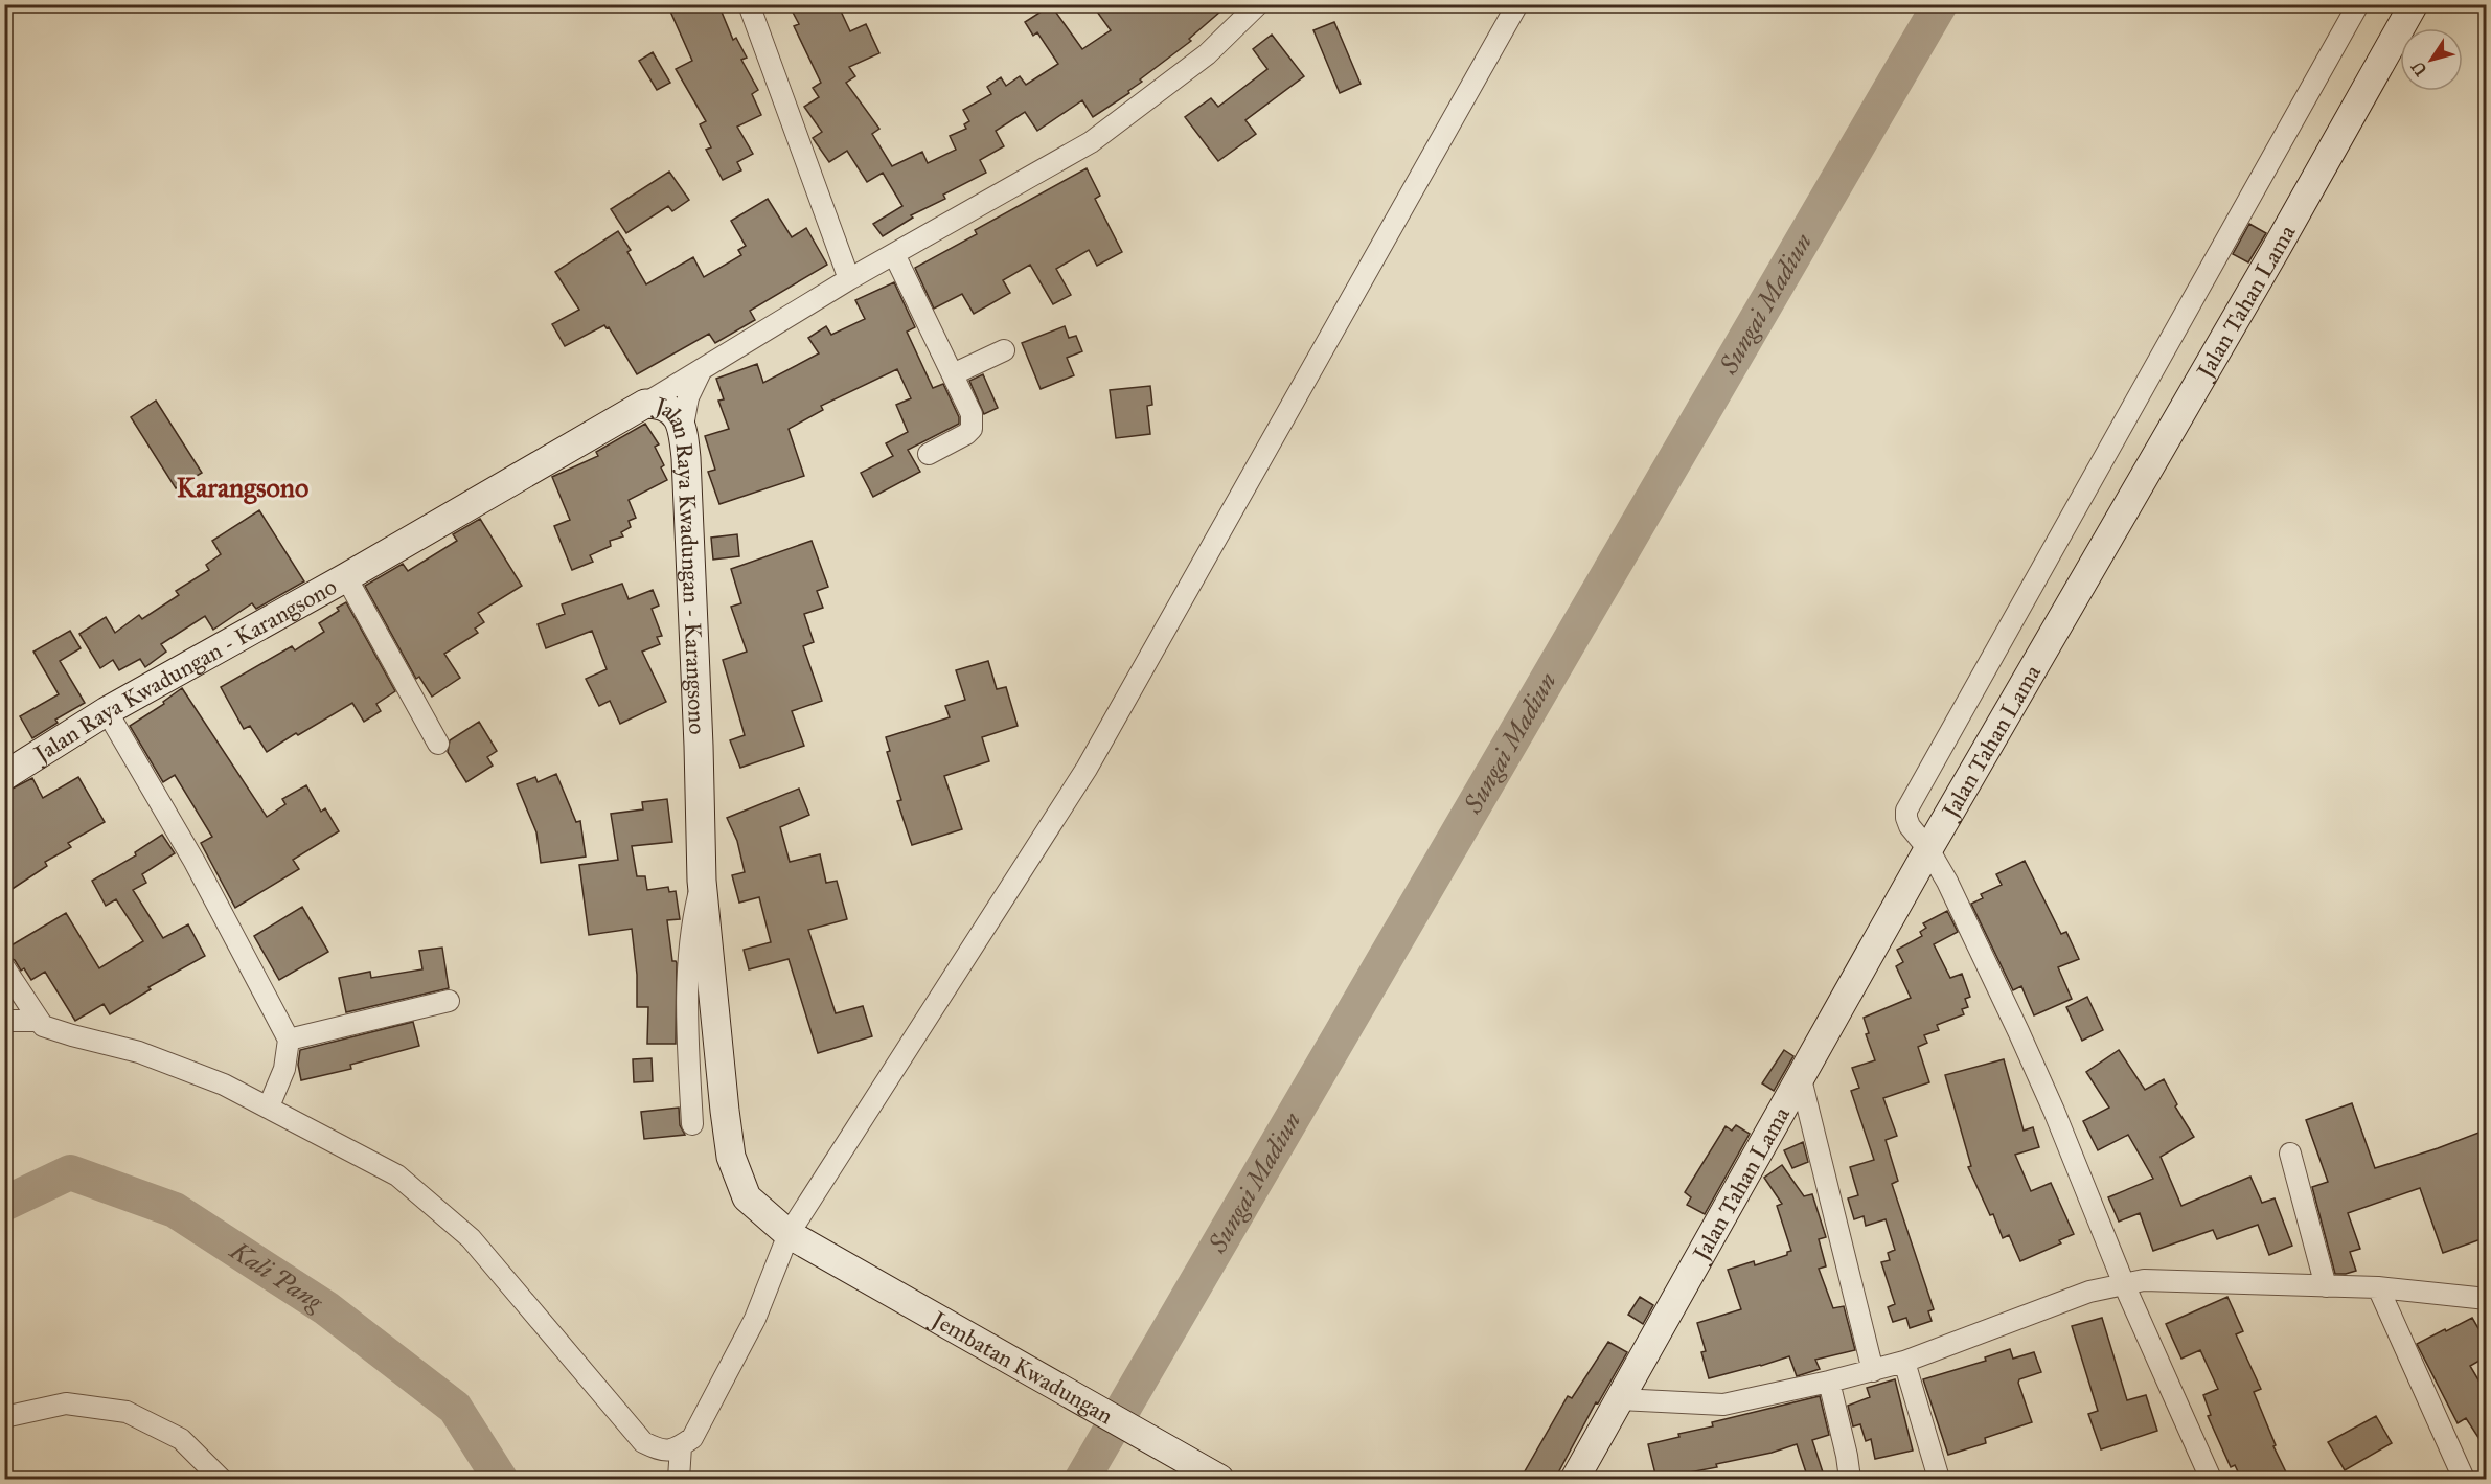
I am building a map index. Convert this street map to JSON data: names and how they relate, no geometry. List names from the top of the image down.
{
  "streets": {
    "main road": ["Jalan Tahan Lama", "Jalan Raya Kwadungan - Karangsono", "Jembatan Kwadungan"]
  },
  "crossings": [
    ["Jalan Raya Kwadungan - Karangsono", "Jembatan Kwadungan"]
  ],
  "districts": ["Karangsono"],
  "water": ["Sungai Madiun", "Kali Pang"],
  "north": "bottom left"
}
